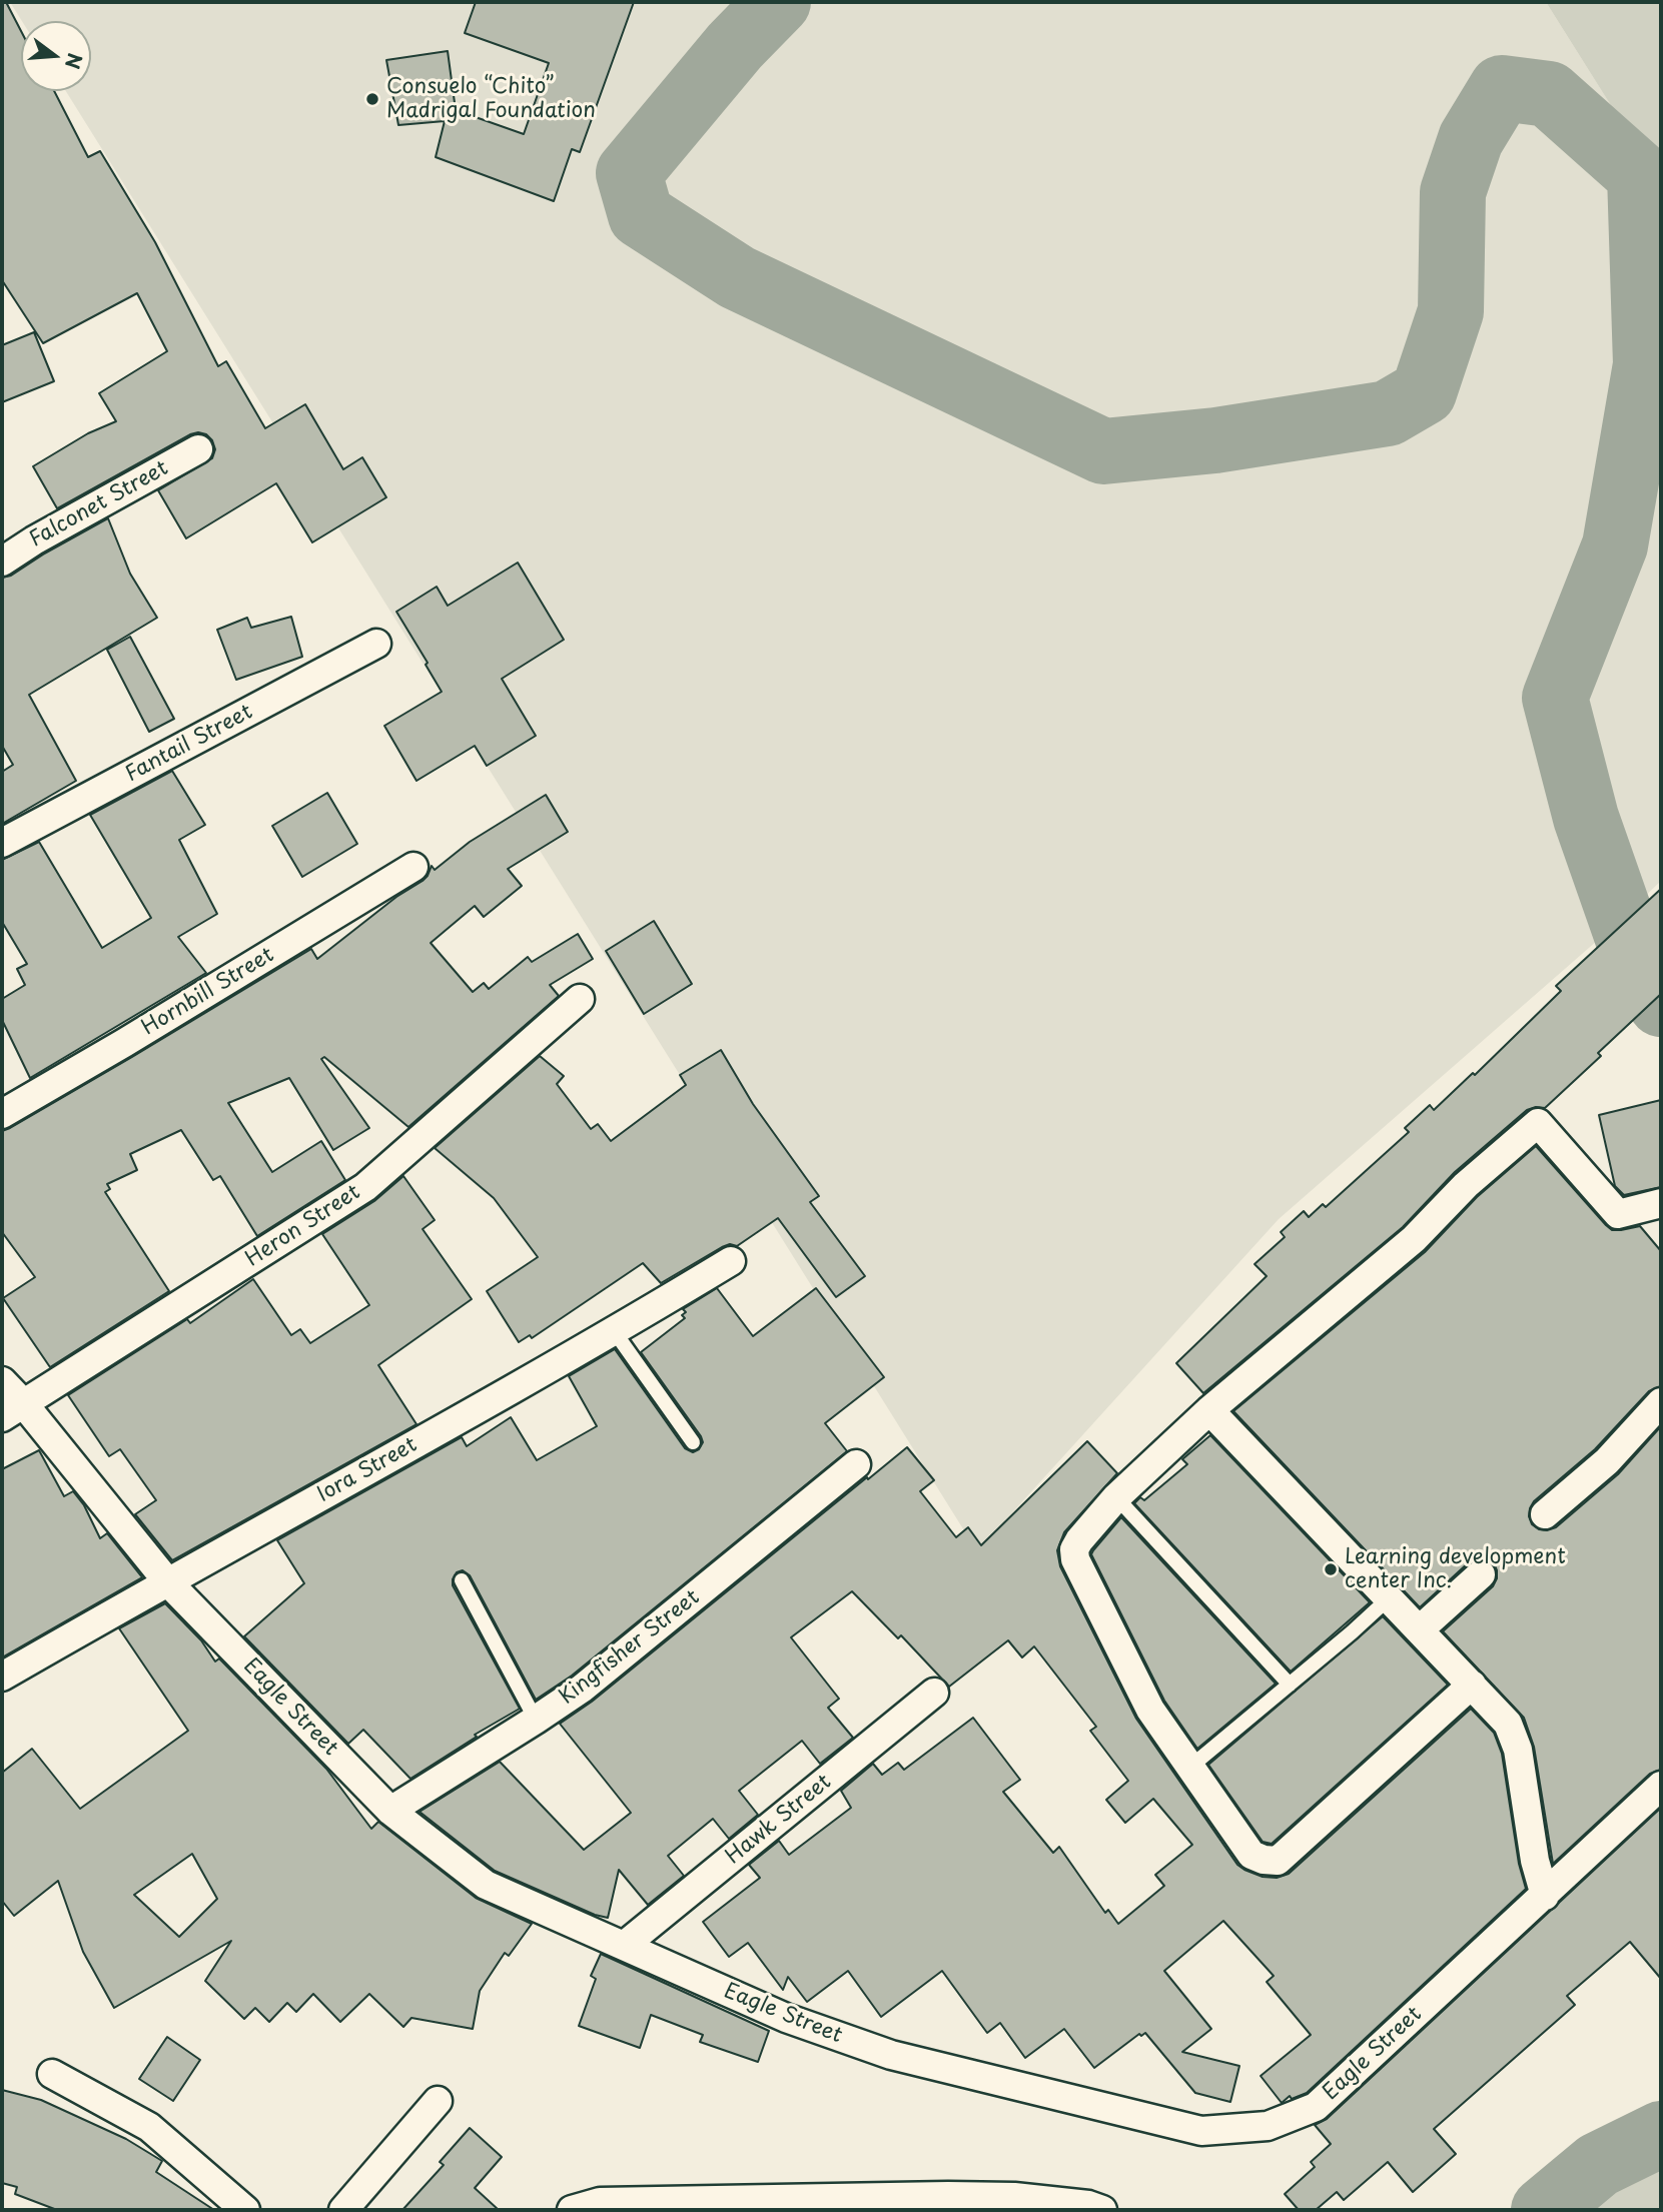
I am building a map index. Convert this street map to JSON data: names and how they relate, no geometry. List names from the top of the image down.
{
  "streets": {
    "street": [
      "Falconet Street",
      "Fantail Street",
      "Hornbill Street",
      "Heron Street",
      "Iora Street",
      "Kingfisher Street",
      "Eagle Street",
      "Hawk Street"
    ]
  },
  "crossings": [
    ["Heron Street", "Eagle Street"],
    ["Iora Street", "Eagle Street"],
    ["Kingfisher Street", "Eagle Street"],
    ["Eagle Street", "Hawk Street"]
  ],
  "places": ["Consuelo “Chito” Madrigal Foundation", "Learning development center Inc."],
  "north": "right"
}
